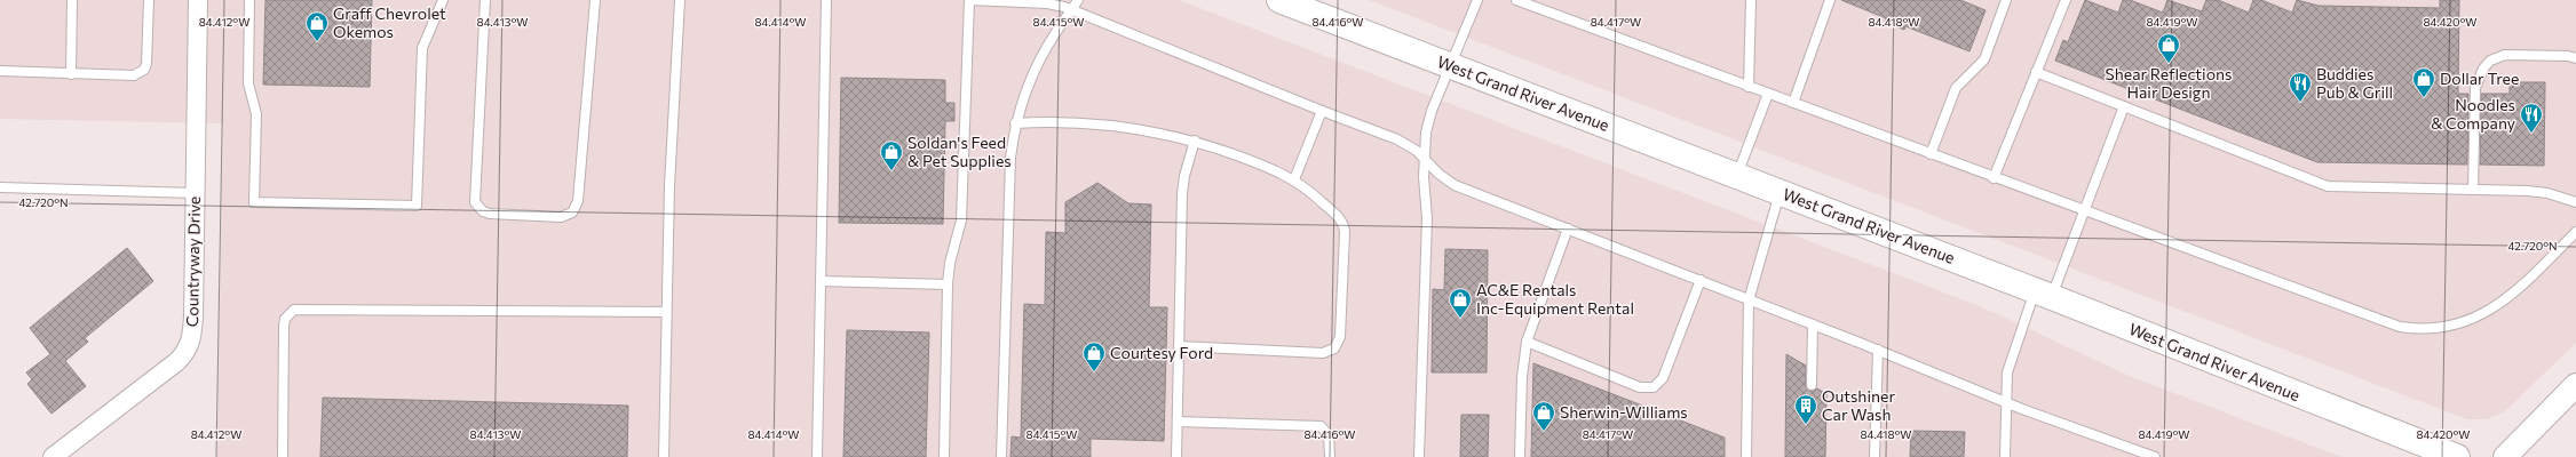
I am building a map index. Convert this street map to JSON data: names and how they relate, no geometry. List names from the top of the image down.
{
  "streets": {
    "main road": ["West Grand River Avenue"],
    "street": ["Countryway Drive"]
  },
  "places": {
    "shop": [
      "Graff Chevrolet Okemos",
      "Shear Reflections Hair Design",
      "Dollar Tree",
      "Soldan's Feed & Pet Supplies",
      "AC&E Rentals Inc-Equipment Rental",
      "Courtesy Ford",
      "Sherwin-Williams"
    ],
    "restaurant": ["Buddies Pub & Grill", "Noodles & Company"],
    "building": ["Outshiner Car Wash"]
  },
  "coordinates": [
    "84.412°W",
    "84.413°W",
    "84.414°W",
    "84.415°W",
    "84.416°W",
    "84.417°W",
    "84.418°W",
    "84.419°W",
    "84.420°W",
    "42.720°N"
  ]
}
